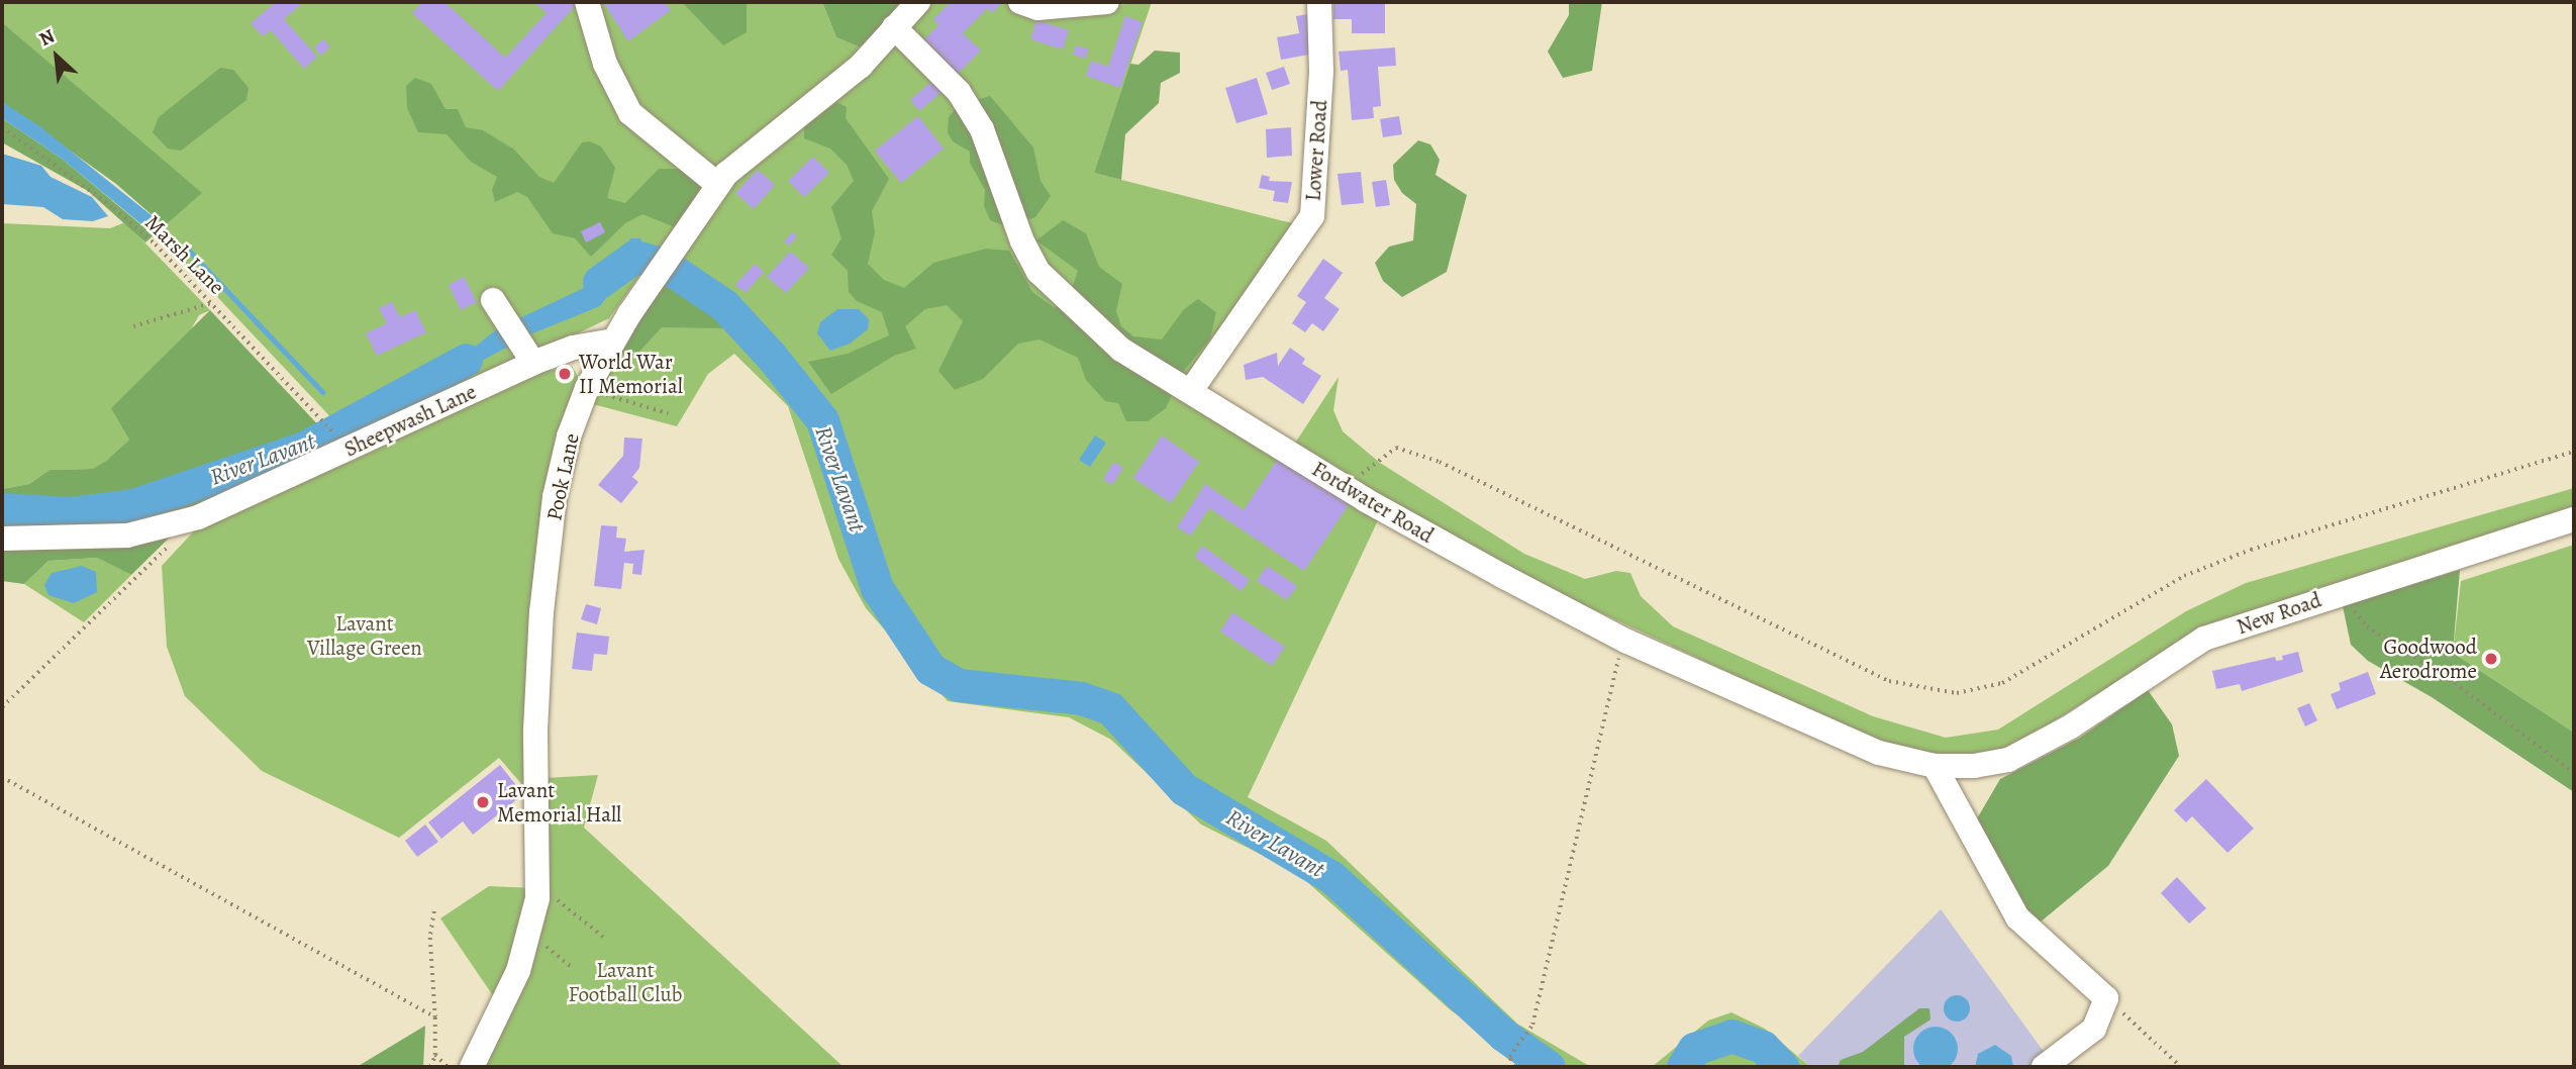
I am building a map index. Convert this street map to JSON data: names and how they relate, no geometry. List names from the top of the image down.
{
  "streets": {
    "street": [
      "Lower Road",
      "Sheepwash Lane",
      "Pook Lane",
      "Fordwater Road",
      "New Road"
    ],
    "path": ["Marsh Lane"]
  },
  "crossings": [
    ["Lower Road", "Fordwater Road"],
    ["Sheepwash Lane", "Pook Lane"],
    ["Pook Lane", "Fordwater Road"],
    ["Fordwater Road", "New Road"]
  ],
  "water": ["River Lavant"],
  "parks": ["Lavant Village Green", "Lavant Football Club"],
  "places": ["World War II Memorial", "Goodwood Aerodrome", "Lavant Memorial Hall"],
  "north": "top left"
}
